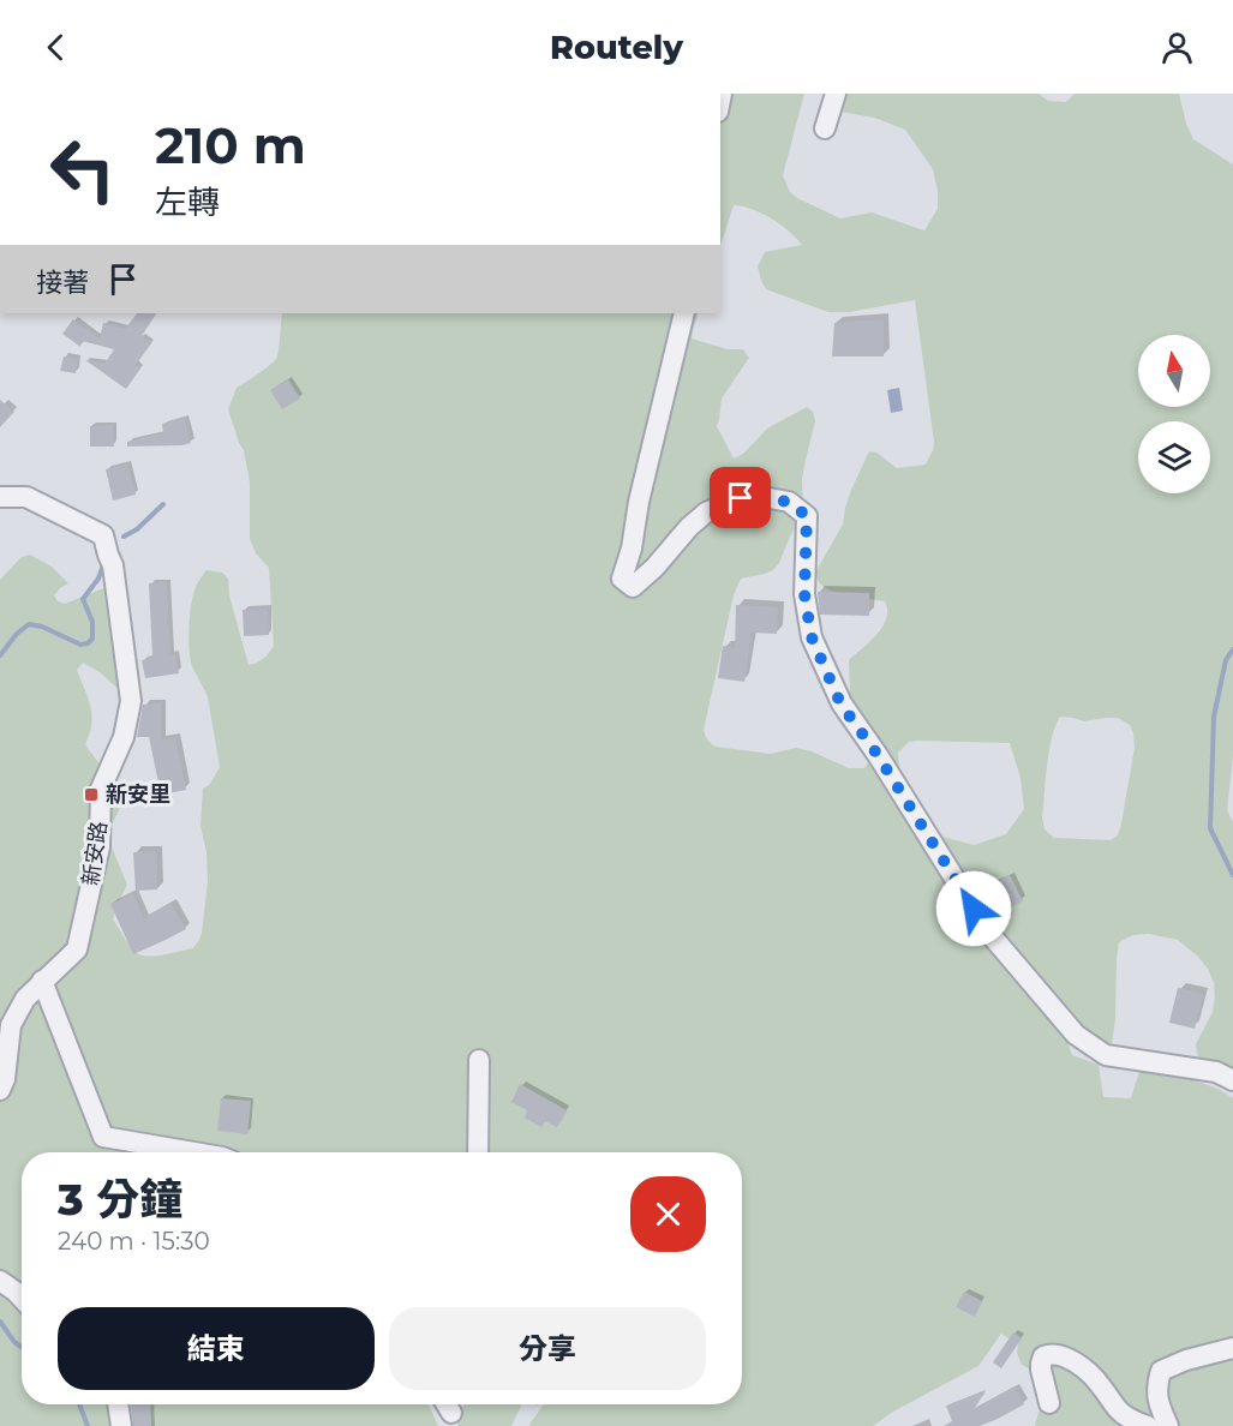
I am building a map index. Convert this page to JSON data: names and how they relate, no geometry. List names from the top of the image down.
{
  "streets": {
    "street": ["新安路"]
  },
  "places": {
    "transit": ["新安里"]
  },
  "north": "top",
  "page": {
    "header": "Routely",
    "turn": ["210 m", "左轉"],
    "then": "接著",
    "heading": ["3 分鐘", "240 m · 15:30"],
    "buttons": ["結束", "分享"]
  }
}
